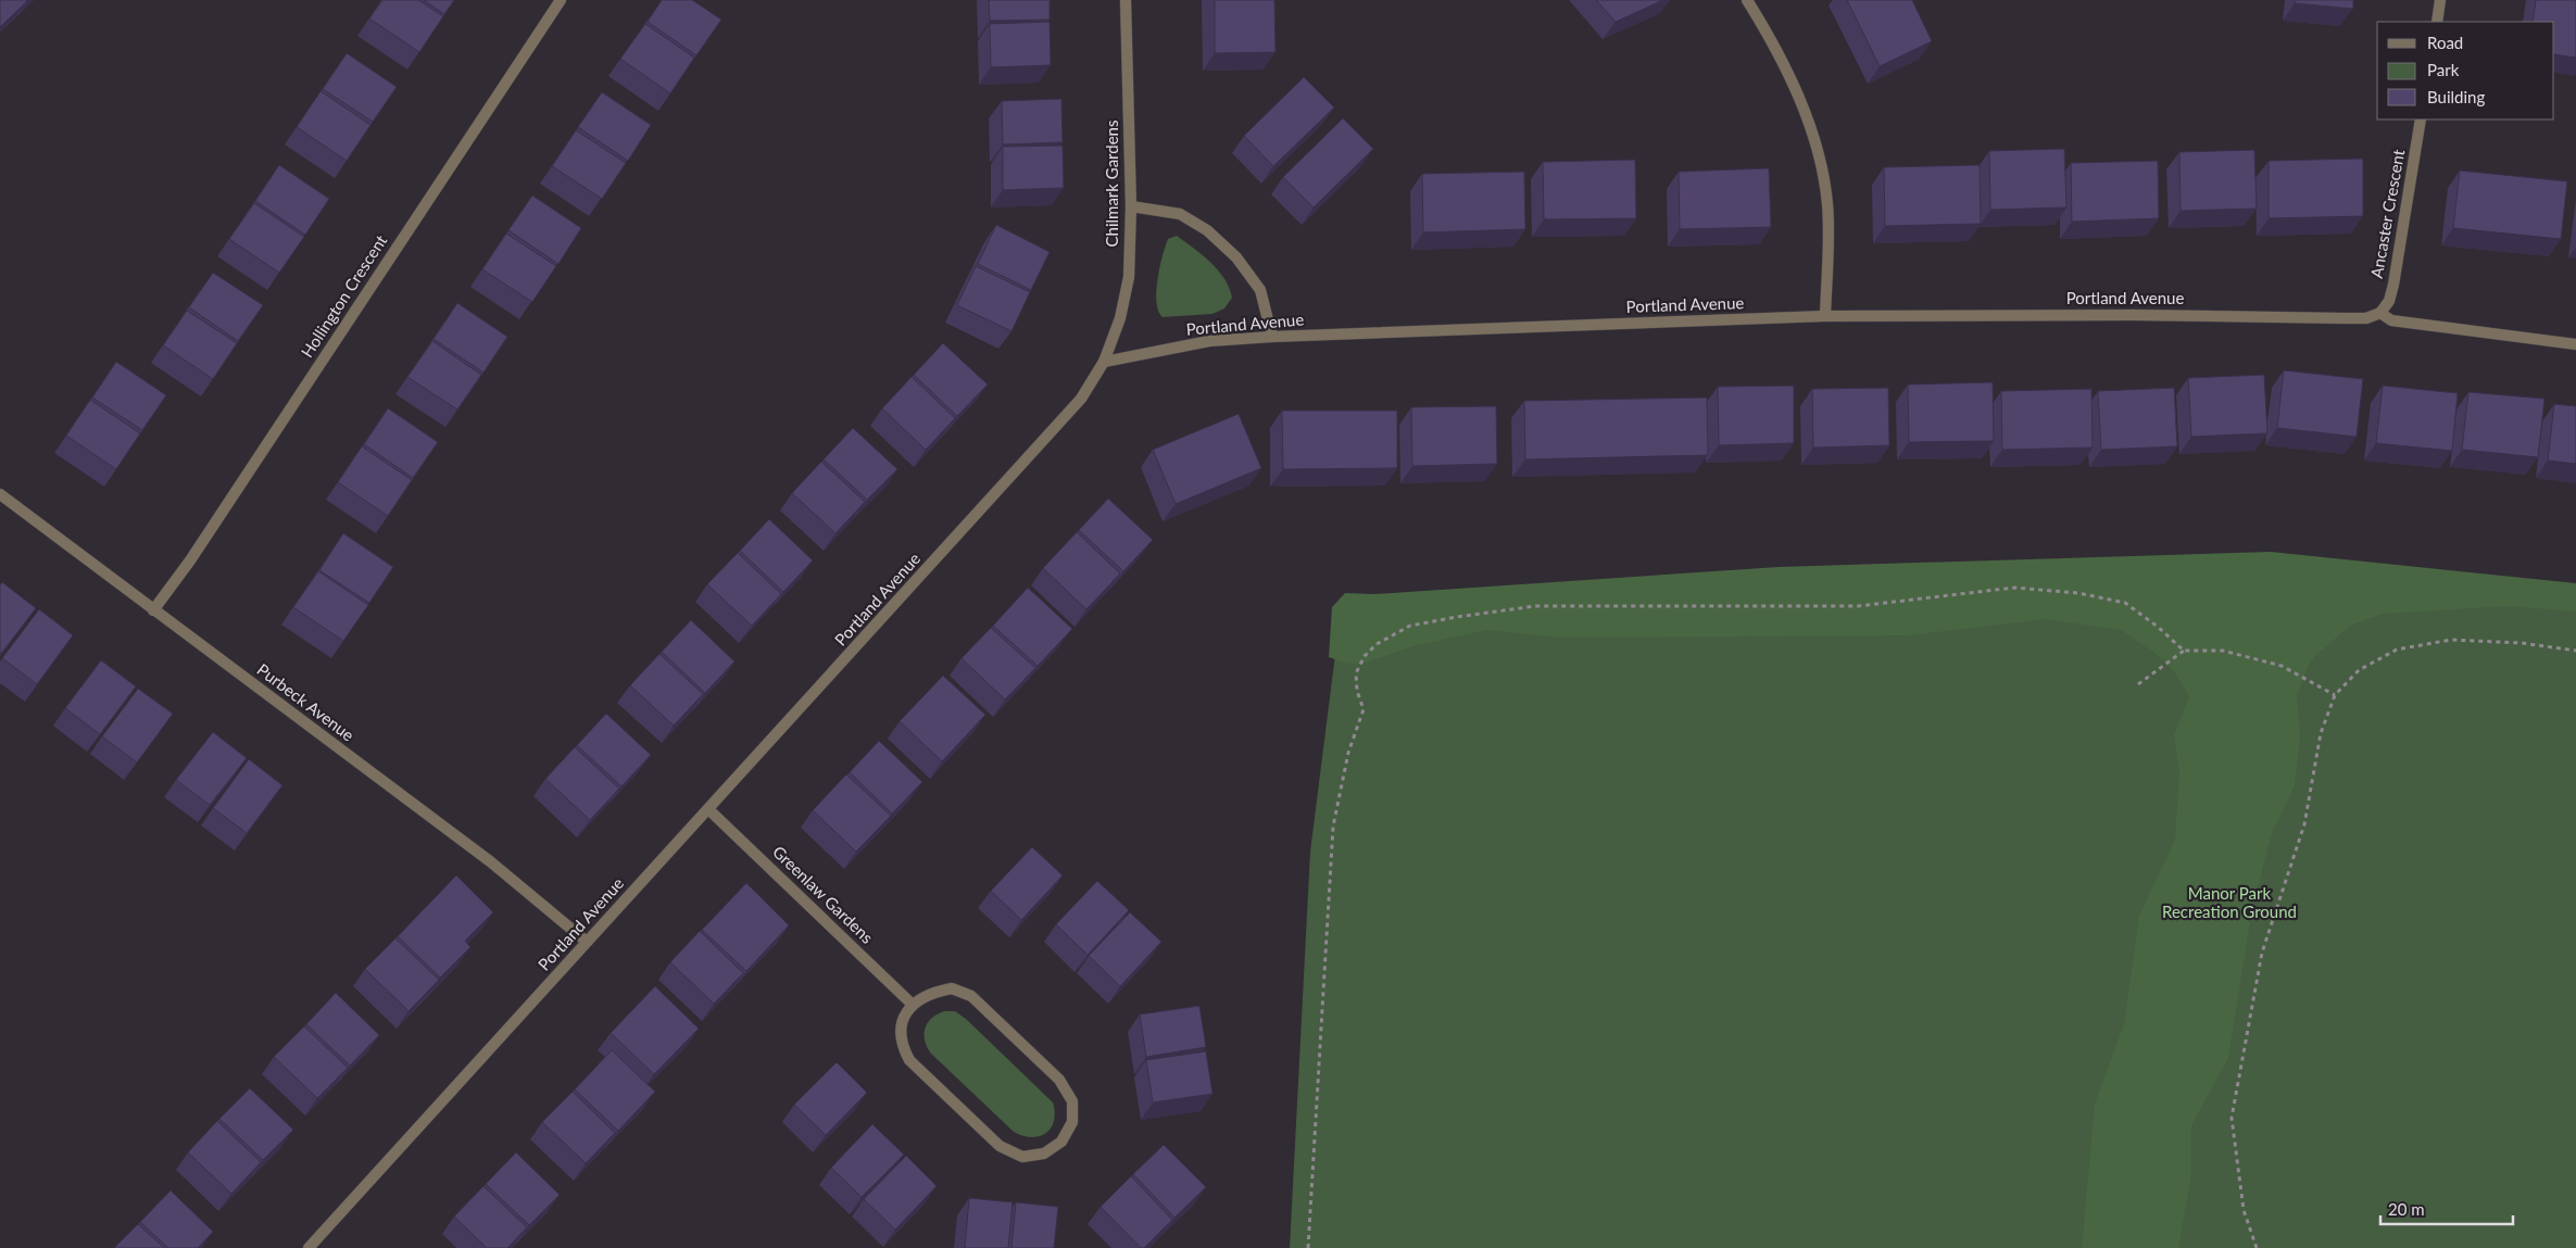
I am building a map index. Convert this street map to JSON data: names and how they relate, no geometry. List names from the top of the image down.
{
  "streets": {
    "street": [
      "Chilmark Gardens",
      "Ancaster Crescent",
      "Hollington Crescent",
      "Portland Avenue",
      "Purbeck Avenue",
      "Greenlaw Gardens"
    ]
  },
  "crossings": [
    ["Chilmark Gardens", "Portland Avenue"],
    ["Ancaster Crescent", "Portland Avenue"],
    ["Hollington Crescent", "Purbeck Avenue"],
    ["Portland Avenue", "Purbeck Avenue"],
    ["Portland Avenue", "Greenlaw Gardens"]
  ],
  "parks": ["Manor Park Recreation Ground"],
  "legend": ["Road", "Park", "Building"],
  "scale_bar": "20 m"
}
